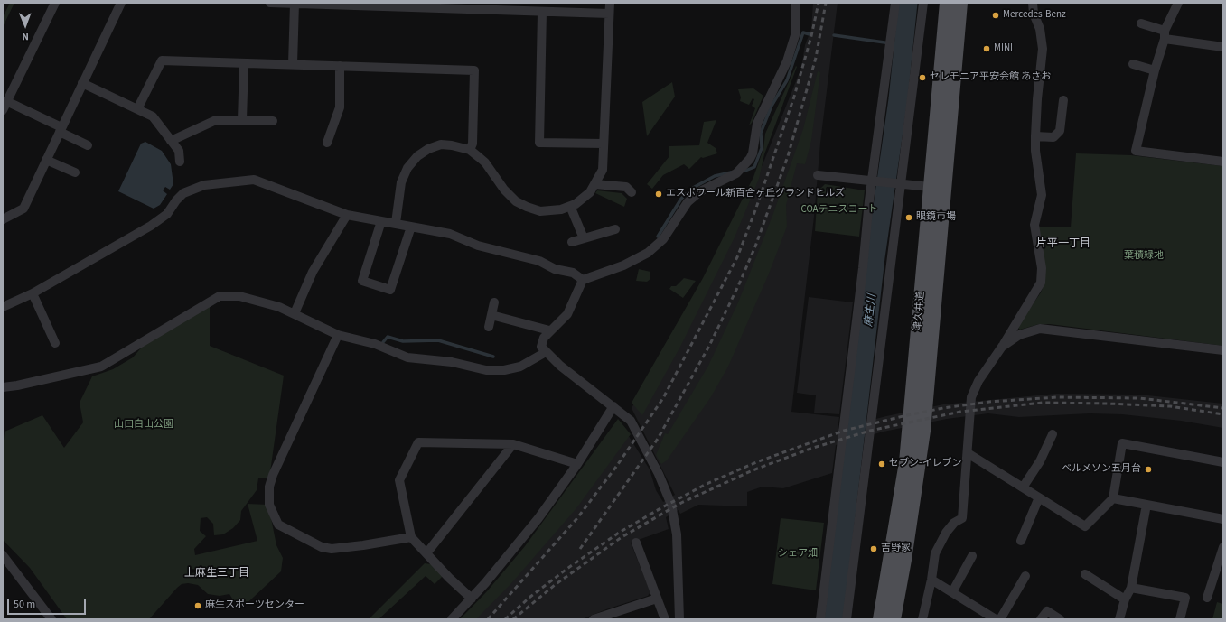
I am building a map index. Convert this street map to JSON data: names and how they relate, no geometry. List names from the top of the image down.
{
  "streets": {
    "main road": ["津久井道"]
  },
  "districts": ["片平一丁目", "上麻生三丁目"],
  "water": ["麻生川"],
  "parks": [
    "COAテニスコート",
    "葉積緑地",
    "山口白山公園",
    "シェア畑"
  ],
  "places": [
    "Mercedes-Benz",
    "MINI",
    "セレモニア平安会館 あさお",
    "エスポワール新百合ヶ丘グランドヒルズ",
    "眼鏡市場",
    "セブン-イレブン",
    "ベルメソン五月台",
    "吉野家",
    "麻生スポーツセンター"
  ],
  "scale_bar": "50 m",
  "north": "bottom"
}
